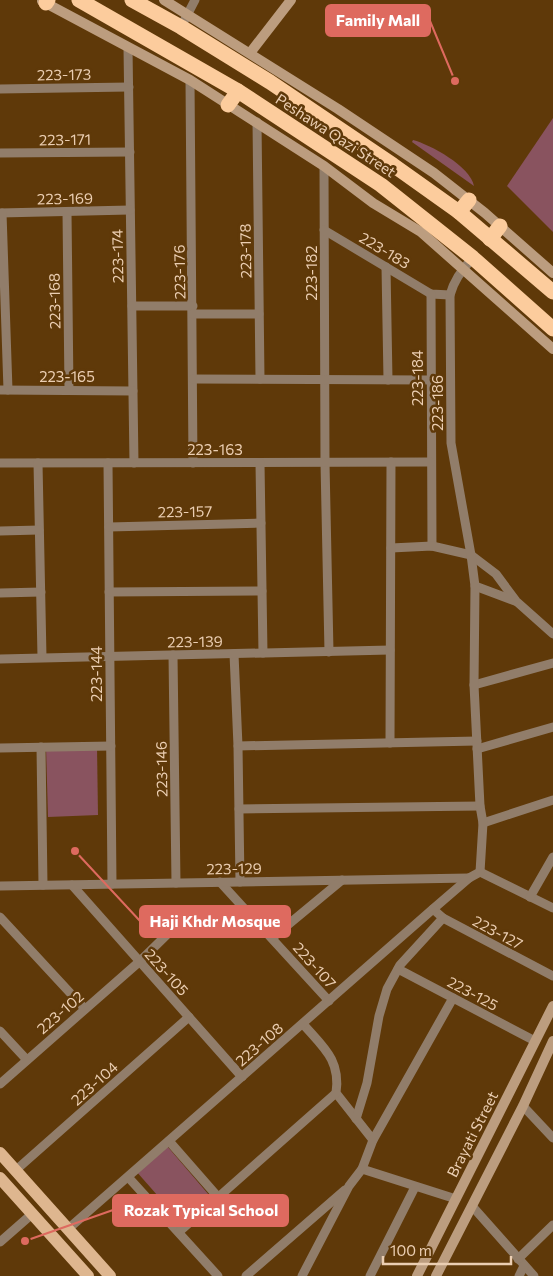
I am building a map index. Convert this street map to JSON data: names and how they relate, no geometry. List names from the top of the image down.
{
  "streets": {
    "highway": ["Peshawa Qazi Street"],
    "street": [
      "223-173",
      "223-171",
      "223-169",
      "223-183",
      "223-178",
      "223-174",
      "223-176",
      "223-182",
      "223-168",
      "223-165",
      "223-184",
      "223-186",
      "223-163",
      "223-157",
      "223-139",
      "223-144",
      "223-146",
      "223-129",
      "223-127",
      "223-107",
      "223-105",
      "223-125",
      "223-102",
      "223-108",
      "223-104",
      "Brayati Street"
    ]
  },
  "crossings": [
    ["223-173", "223-174"],
    ["Peshawa Qazi Street", "223-186"],
    ["223-171", "223-174"],
    ["223-169", "223-174"],
    ["223-169", "223-168"],
    ["223-183", "223-182"],
    ["223-183", "223-184"],
    ["223-174", "223-165"],
    ["223-174", "223-163"],
    ["223-176", "223-163"],
    ["223-182", "223-163"],
    ["223-182", "223-139"],
    ["223-168", "223-165"],
    ["223-184", "223-163"],
    ["223-163", "223-144"],
    ["223-157", "223-144"],
    ["223-139", "223-144"],
    ["223-139", "223-146"],
    ["223-144", "223-129"],
    ["223-146", "223-129"],
    ["223-129", "223-107"],
    ["223-129", "223-105"],
    ["223-129", "223-108"],
    ["223-127", "223-108"],
    ["223-107", "223-108"],
    ["223-105", "223-102"],
    ["223-105", "223-108"],
    ["223-105", "223-104"],
    ["223-125", "Brayati Street"]
  ],
  "places": ["Family Mall", "Haji Khdr Mosque", "Rozak Typical School"],
  "scale_bar": "100 m"
}
